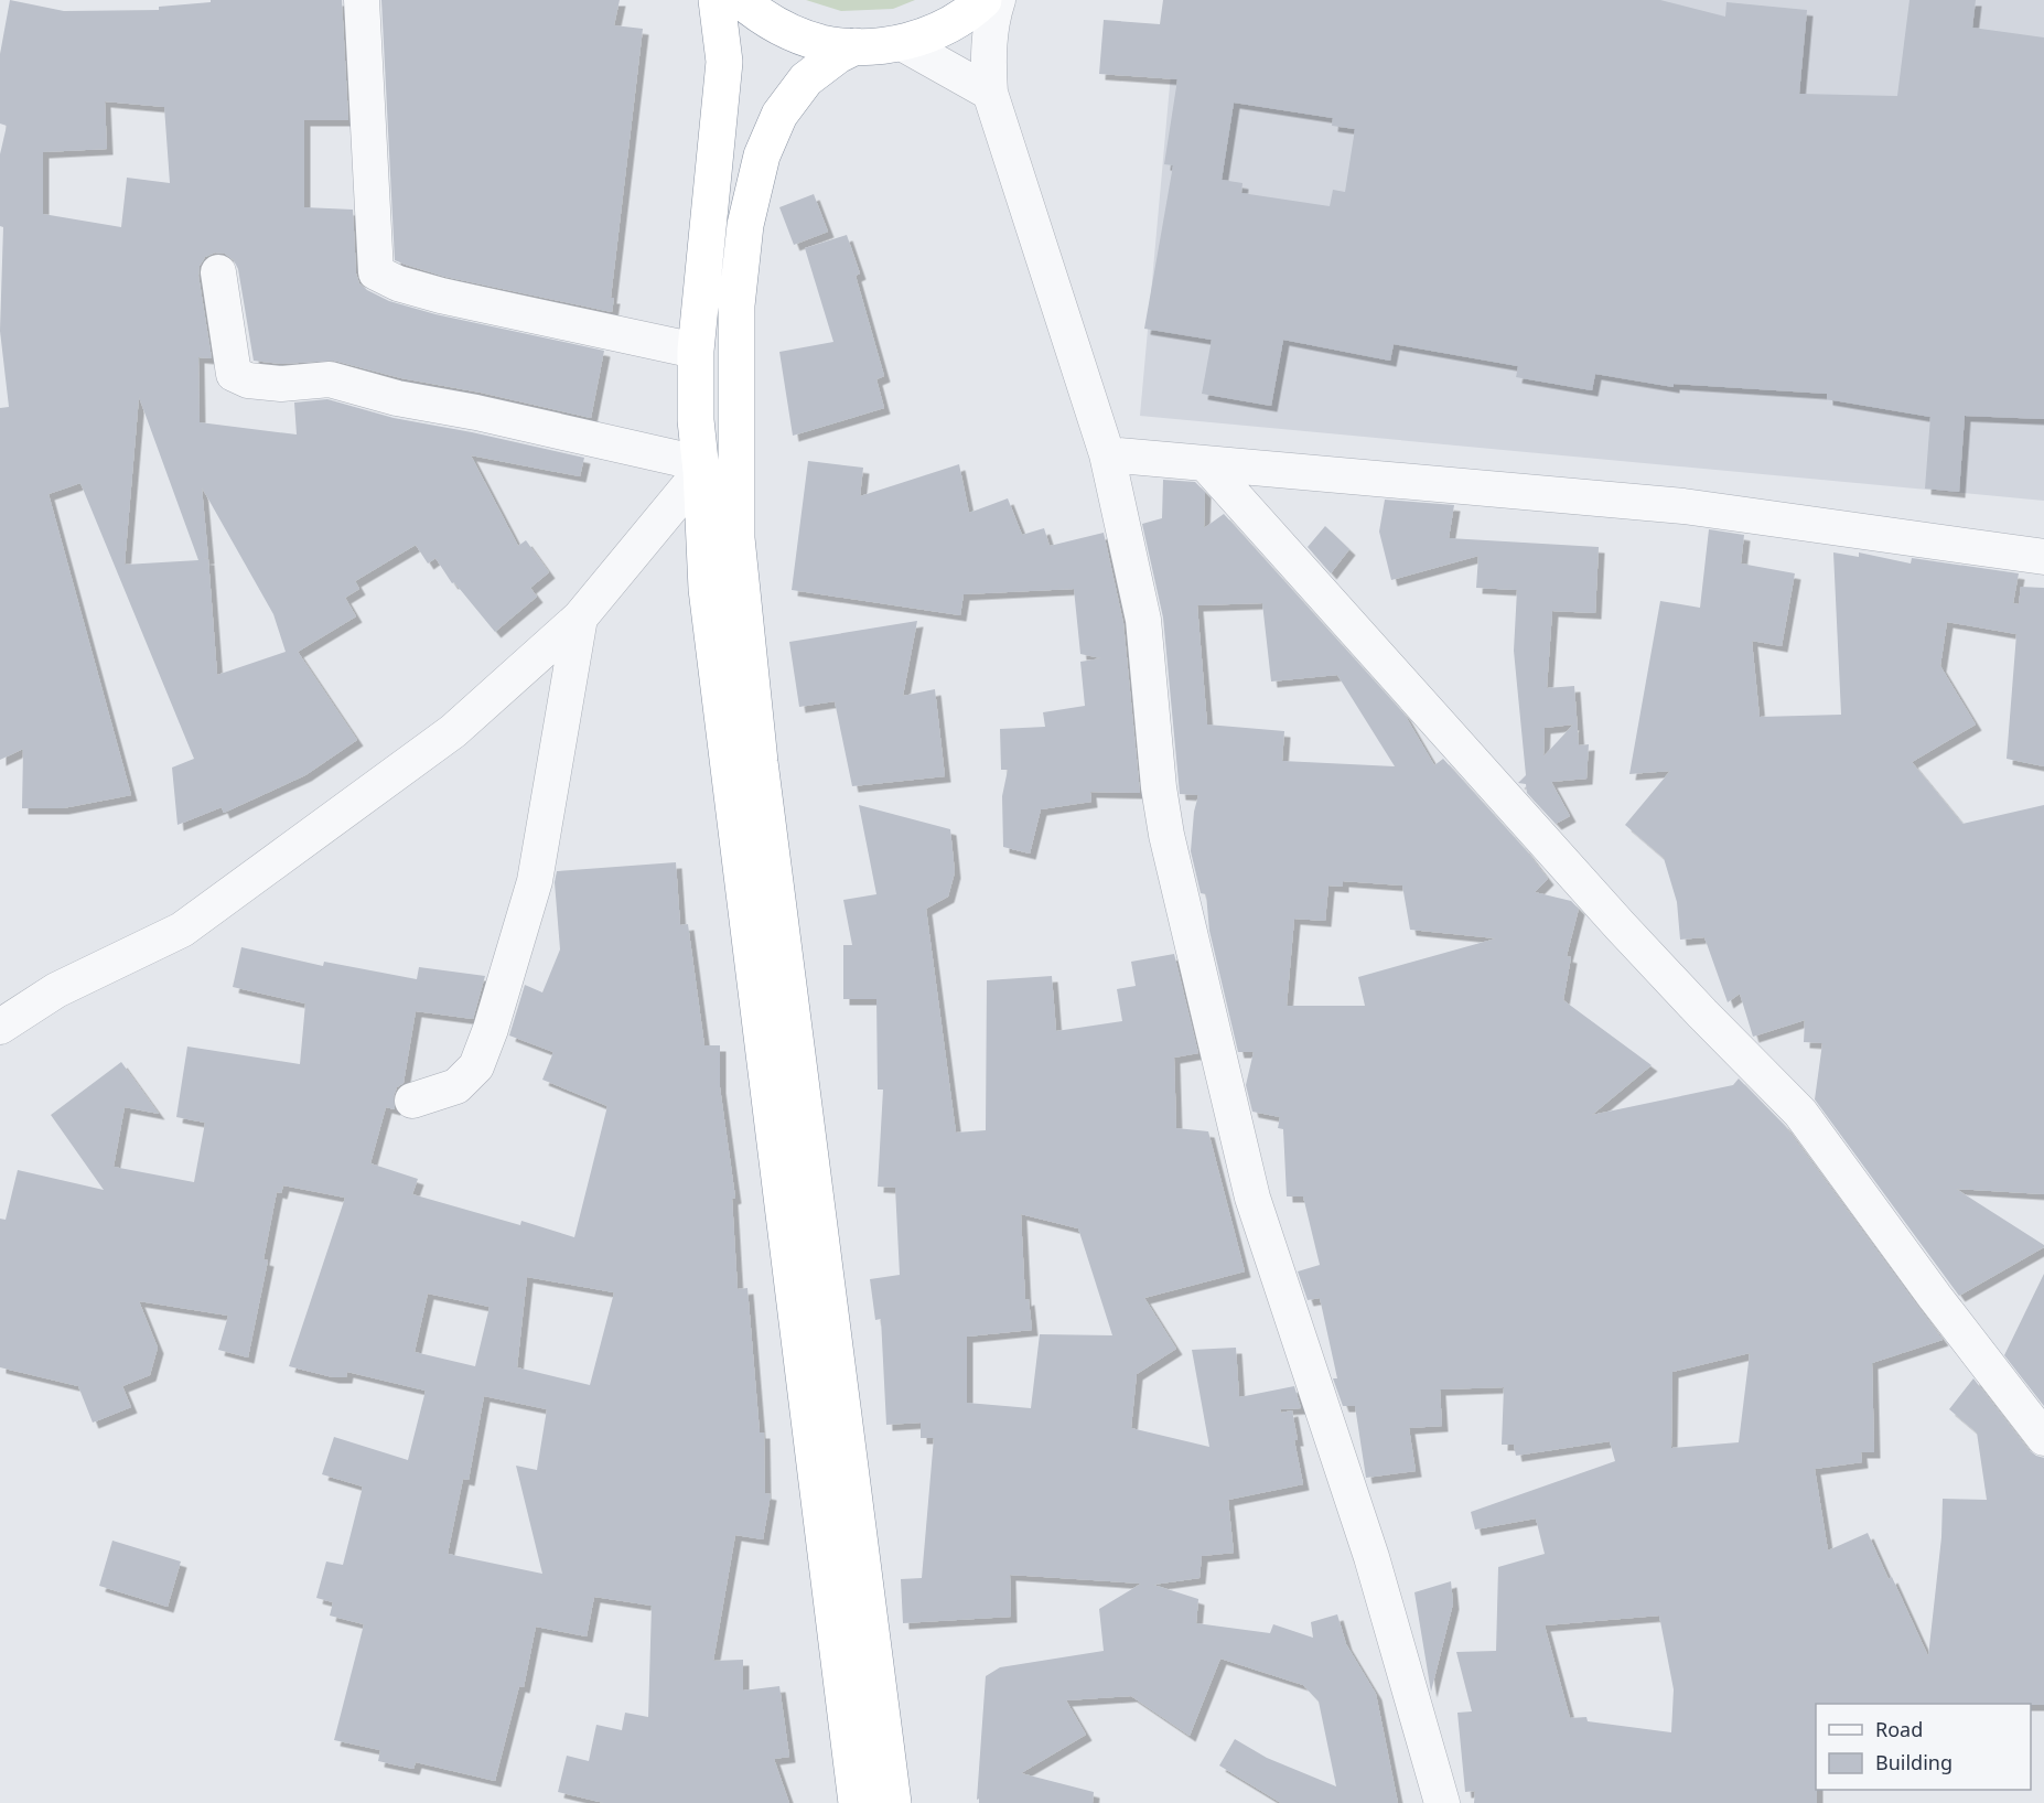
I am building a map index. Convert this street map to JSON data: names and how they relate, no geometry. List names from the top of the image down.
{
  "legend": ["Road", "Building"]
}
